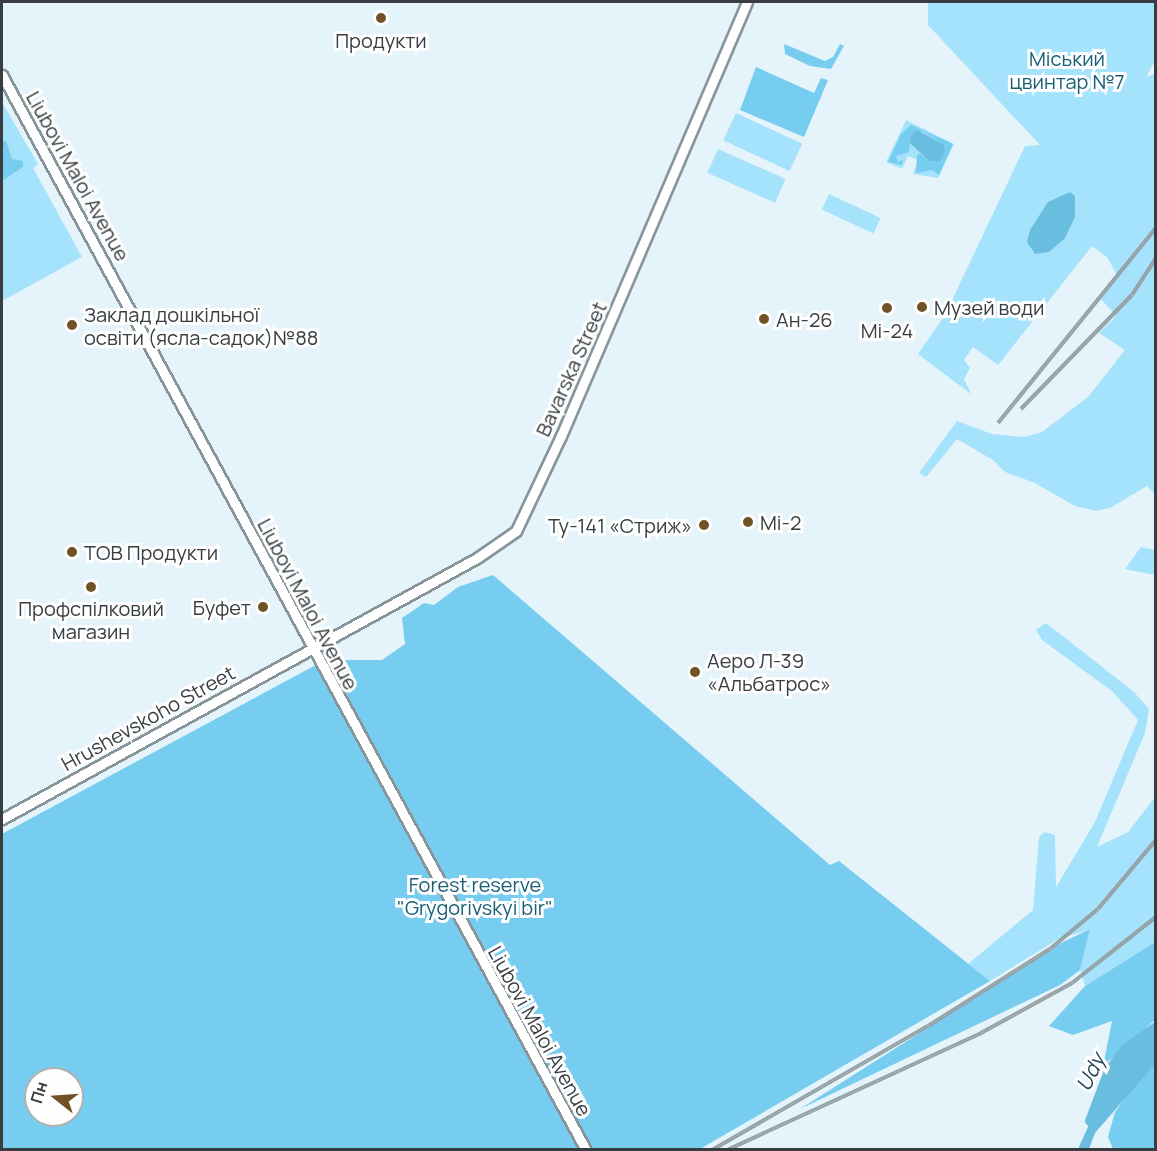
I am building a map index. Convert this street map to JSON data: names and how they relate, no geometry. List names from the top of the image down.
{
  "streets": {
    "main road": ["Liubovi Maloi Avenue", "Bavarska Street", "Hrushevskoho Street"]
  },
  "crossings": [
    ["Liubovi Maloi Avenue", "Bavarska Street"],
    ["Liubovi Maloi Avenue", "Hrushevskoho Street"],
    ["Bavarska Street", "Hrushevskoho Street"]
  ],
  "water": ["Udy"],
  "parks": ["Міський цвинтар №7", "Forest reserve \"Grygorivskyi bir\""],
  "places": [
    "Продукти",
    "Музей води",
    "Мі-24",
    "Ан-26",
    "Заклад дошкільної освіти (ясла-садок)№88",
    "Мі-2",
    "Ту-141 «Стриж»",
    "ТОВ Продукти",
    "Профспілковий магазин",
    "Буфет",
    "Аеро Л-39 «Альбатрос»"
  ],
  "north": "left"
}
